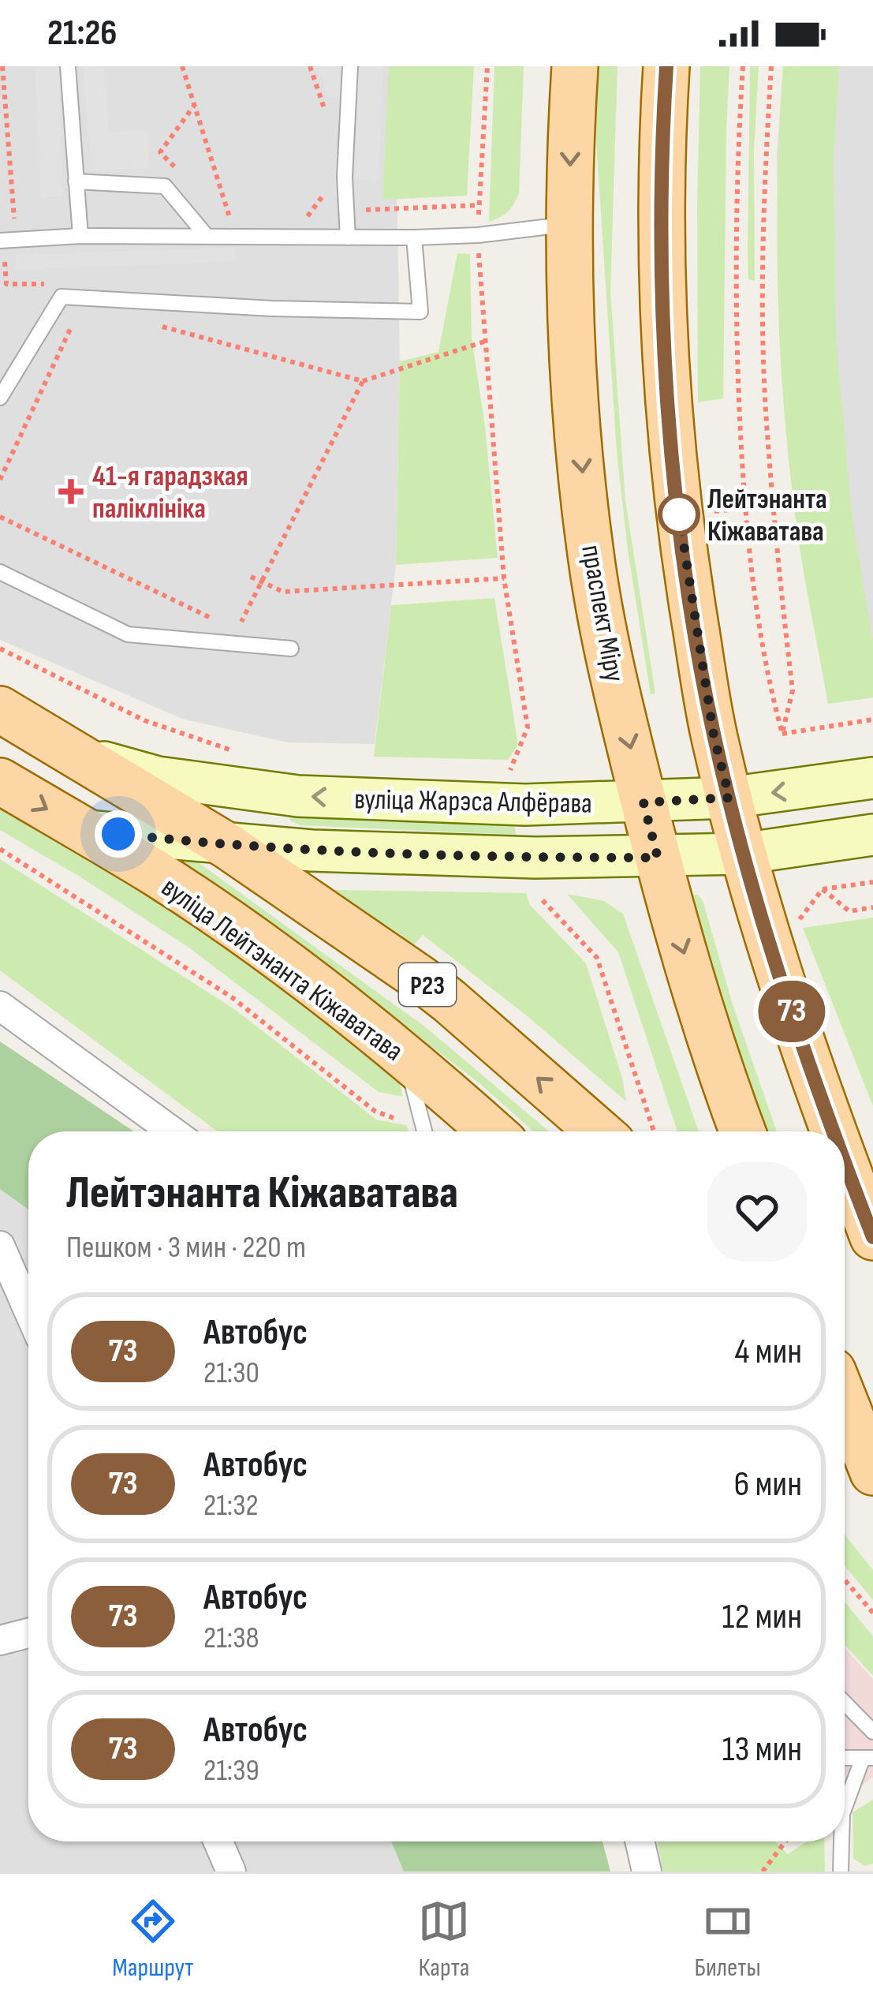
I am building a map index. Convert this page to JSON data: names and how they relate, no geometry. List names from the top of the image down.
{
  "streets": {
    "main road": [
      "праспект Міру",
      "вуліца Жарэса Алфёрава",
      "вуліца Лейтэнанта Кіжаватава",
      "Р23"
    ]
  },
  "crossings": [
    ["праспект Міру", "вуліца Жарэса Алфёрава"],
    ["вуліца Жарэса Алфёрава", "вуліца Лейтэнанта Кіжаватава"],
    ["вуліца Жарэса Алфёрава", "Р23"]
  ],
  "places": {
    "health": ["41-я гарадзкая паліклініка"],
    "other": ["Лейтэнанта Кіжаватава"]
  },
  "lines": ["bus line 73"],
  "page": {
    "status": "21:26",
    "on_map": "73",
    "heading": ["Лейтэнанта Кіжаватава", "Пешком · 3 мин · 220 m"],
    "list": [
      {
        "mark": "73",
        "name": "Автобус",
        "note": "21:30",
        "value": "4 мин"
      },
      {
        "mark": "73",
        "name": "Автобус",
        "note": "21:32",
        "value": "6 мин"
      },
      {
        "mark": "73",
        "name": "Автобус",
        "note": "21:38",
        "value": "12 мин"
      },
      {
        "mark": "73",
        "name": "Автобус",
        "note": "21:39",
        "value": "13 мин"
      }
    ],
    "tabs": ["Маршрут", "Карта", "Билеты"]
  }
}
